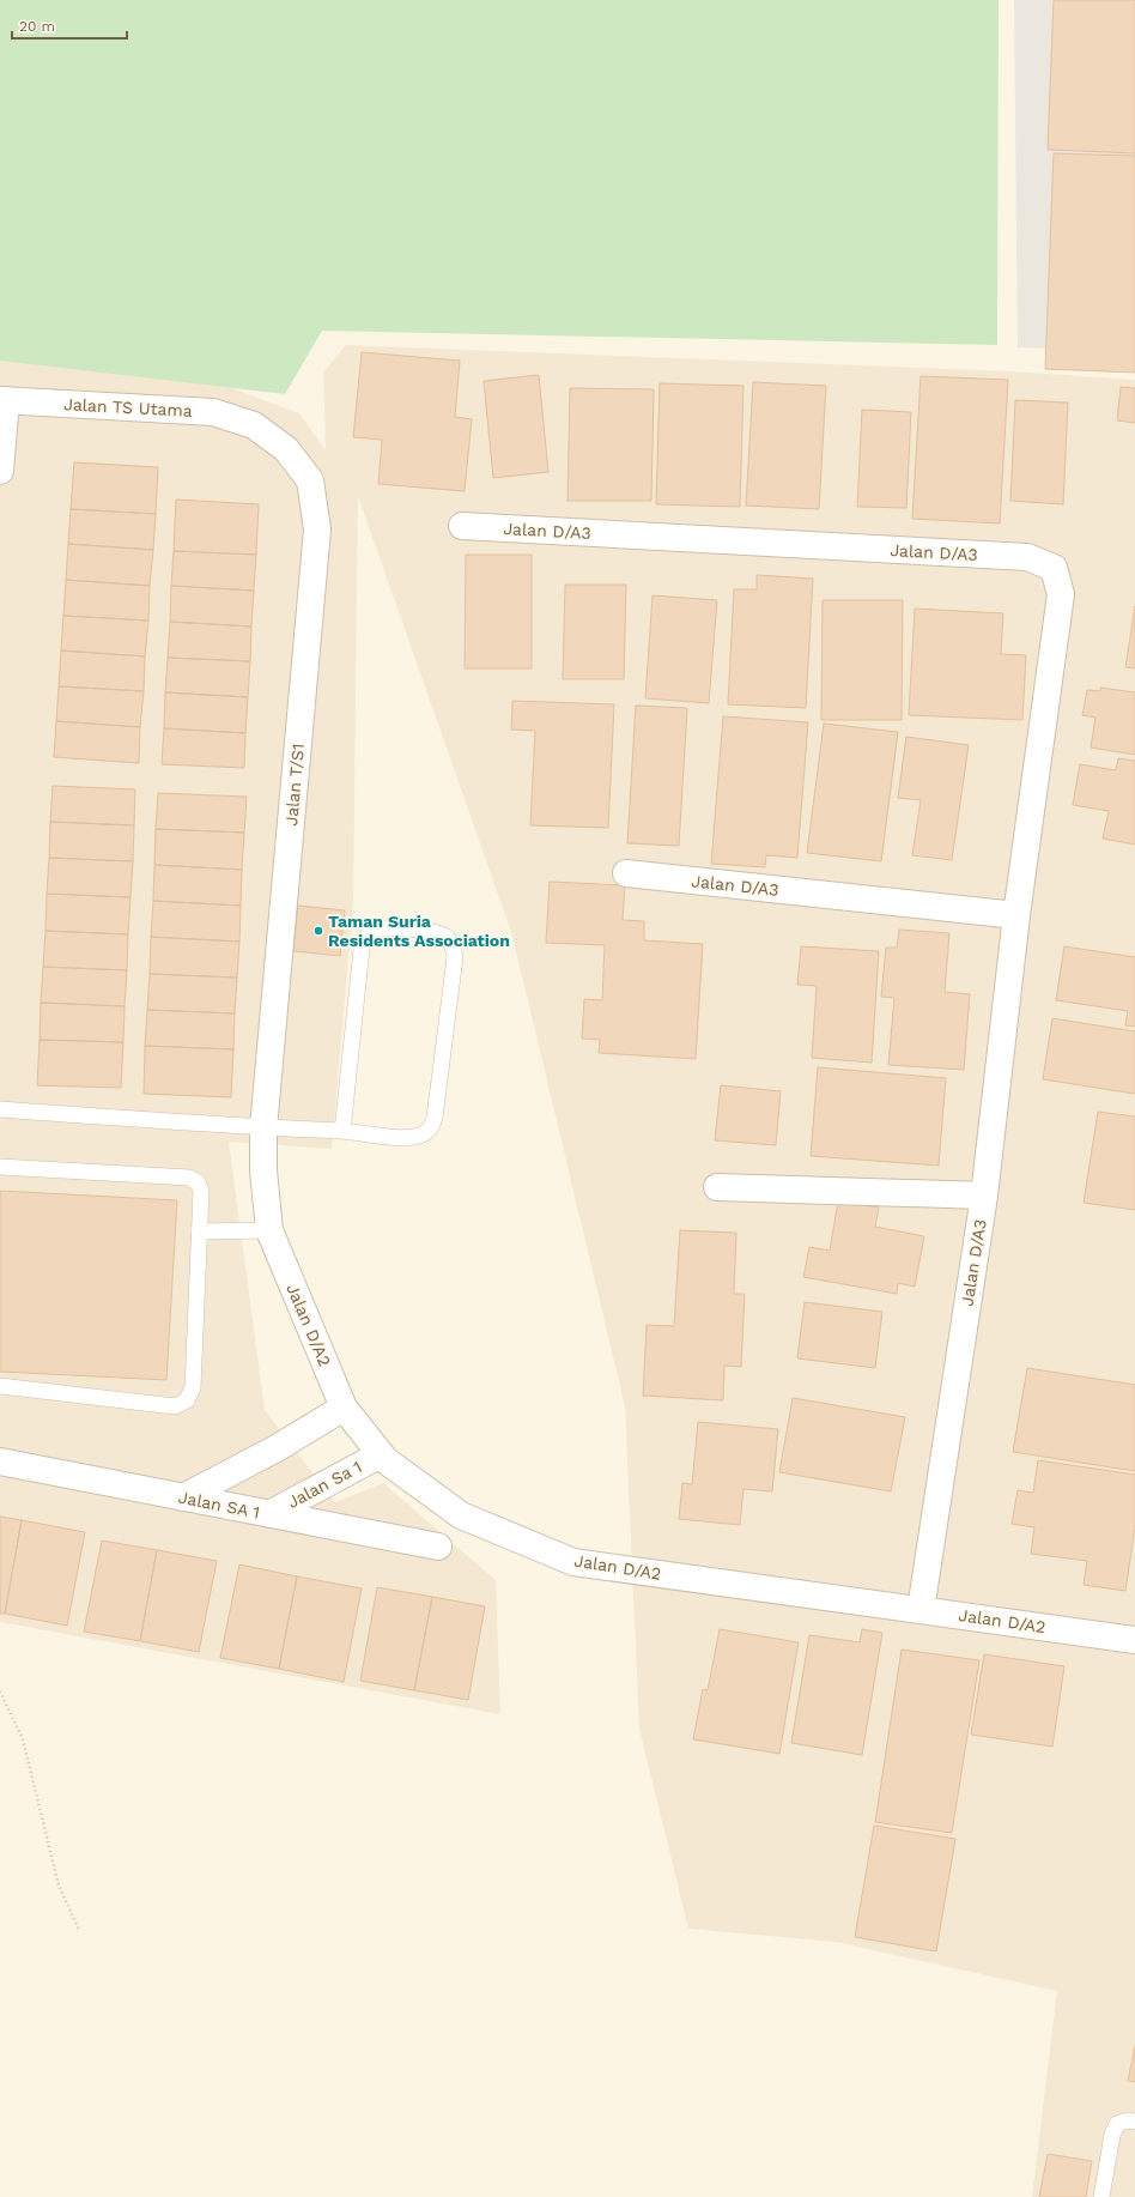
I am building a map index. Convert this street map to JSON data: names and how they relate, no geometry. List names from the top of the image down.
{
  "streets": {
    "street": [
      "Jalan TS Utama",
      "Jalan D/A3",
      "Jalan T/S1",
      "Jalan D/A2",
      "Jalan Sa 1",
      "Jalan SA 1"
    ]
  },
  "crossings": [
    ["Jalan TS Utama", "Jalan T/S1"],
    ["Jalan D/A3", "Jalan D/A2"],
    ["Jalan T/S1", "Jalan D/A2"],
    ["Jalan D/A2", "Jalan Sa 1"],
    ["Jalan Sa 1", "Jalan SA 1"]
  ],
  "places": ["Taman Suria Residents Association"],
  "scale_bar": "20 m"
}
